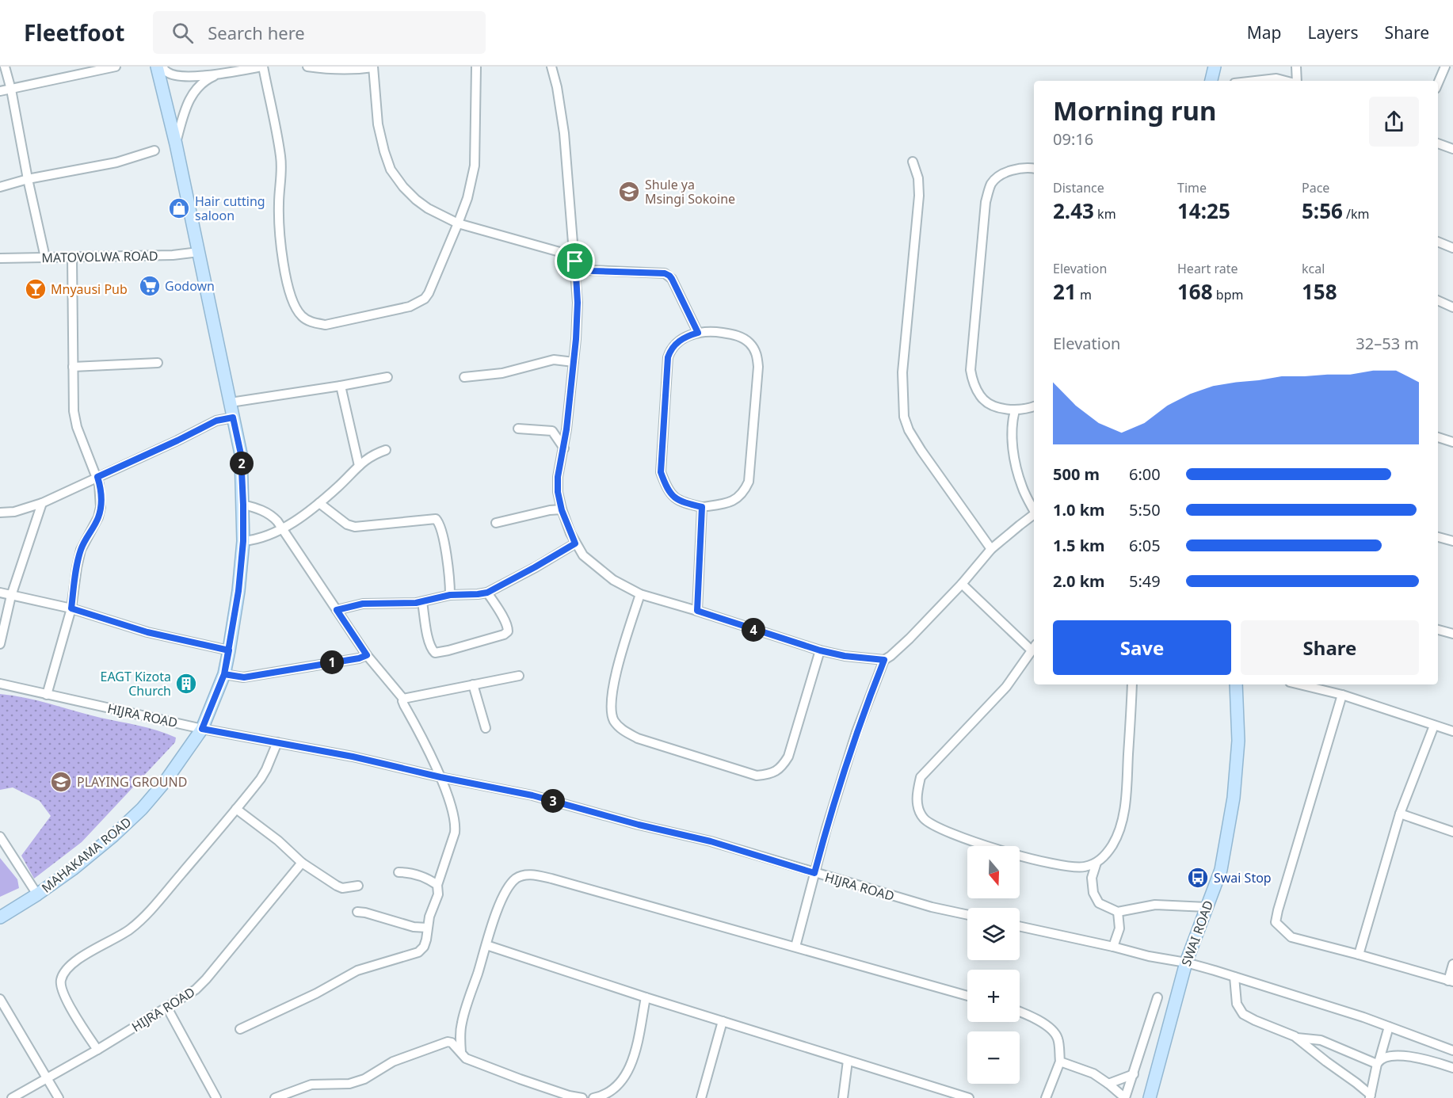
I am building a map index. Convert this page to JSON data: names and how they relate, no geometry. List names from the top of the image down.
{
  "streets": {
    "street": [
      "MATOVOLWA ROAD",
      "HIJRA ROAD",
      "MAHAKAMA ROAD",
      "SWAI ROAD"
    ]
  },
  "crossings": [
    ["MATOVOLWA ROAD", "MAHAKAMA ROAD"],
    ["HIJRA ROAD", "MAHAKAMA ROAD"]
  ],
  "places": {
    "school or university": ["Shule ya Msingi Sokoine", "PLAYING GROUND"],
    "shop": ["Hair cutting saloon"],
    "supermarket": ["Godown"],
    "bar": ["Mnyausi Pub"],
    "building": ["EAGT Kizota Church"],
    "bus stop": ["Swai Stop"]
  },
  "north": "bottom",
  "page": {
    "header": "Fleetfoot",
    "search": "Search here",
    "nav": ["Map", "Layers", "Share"],
    "heading": ["Morning run", "09:16"],
    "stats": [
      ["Distance", "2.43 km"],
      ["Time", "14:25"],
      ["Pace", "5:56 /km"],
      ["Elevation", "21 m"],
      ["Heart rate", "168 bpm"],
      ["kcal", "158"]
    ],
    "chart": ["Elevation", "32–53 m"],
    "pins": [
      "2",
      "4",
      "1",
      "3"
    ],
    "list": [
      {
        "name": "500 m",
        "note": "6:00"
      },
      {
        "name": "1.0 km",
        "note": "5:50"
      },
      {
        "name": "1.5 km",
        "note": "6:05"
      },
      {
        "name": "2.0 km",
        "note": "5:49"
      }
    ],
    "buttons": ["Save", "Share"],
    "map_buttons": ["+", "−"]
  }
}
